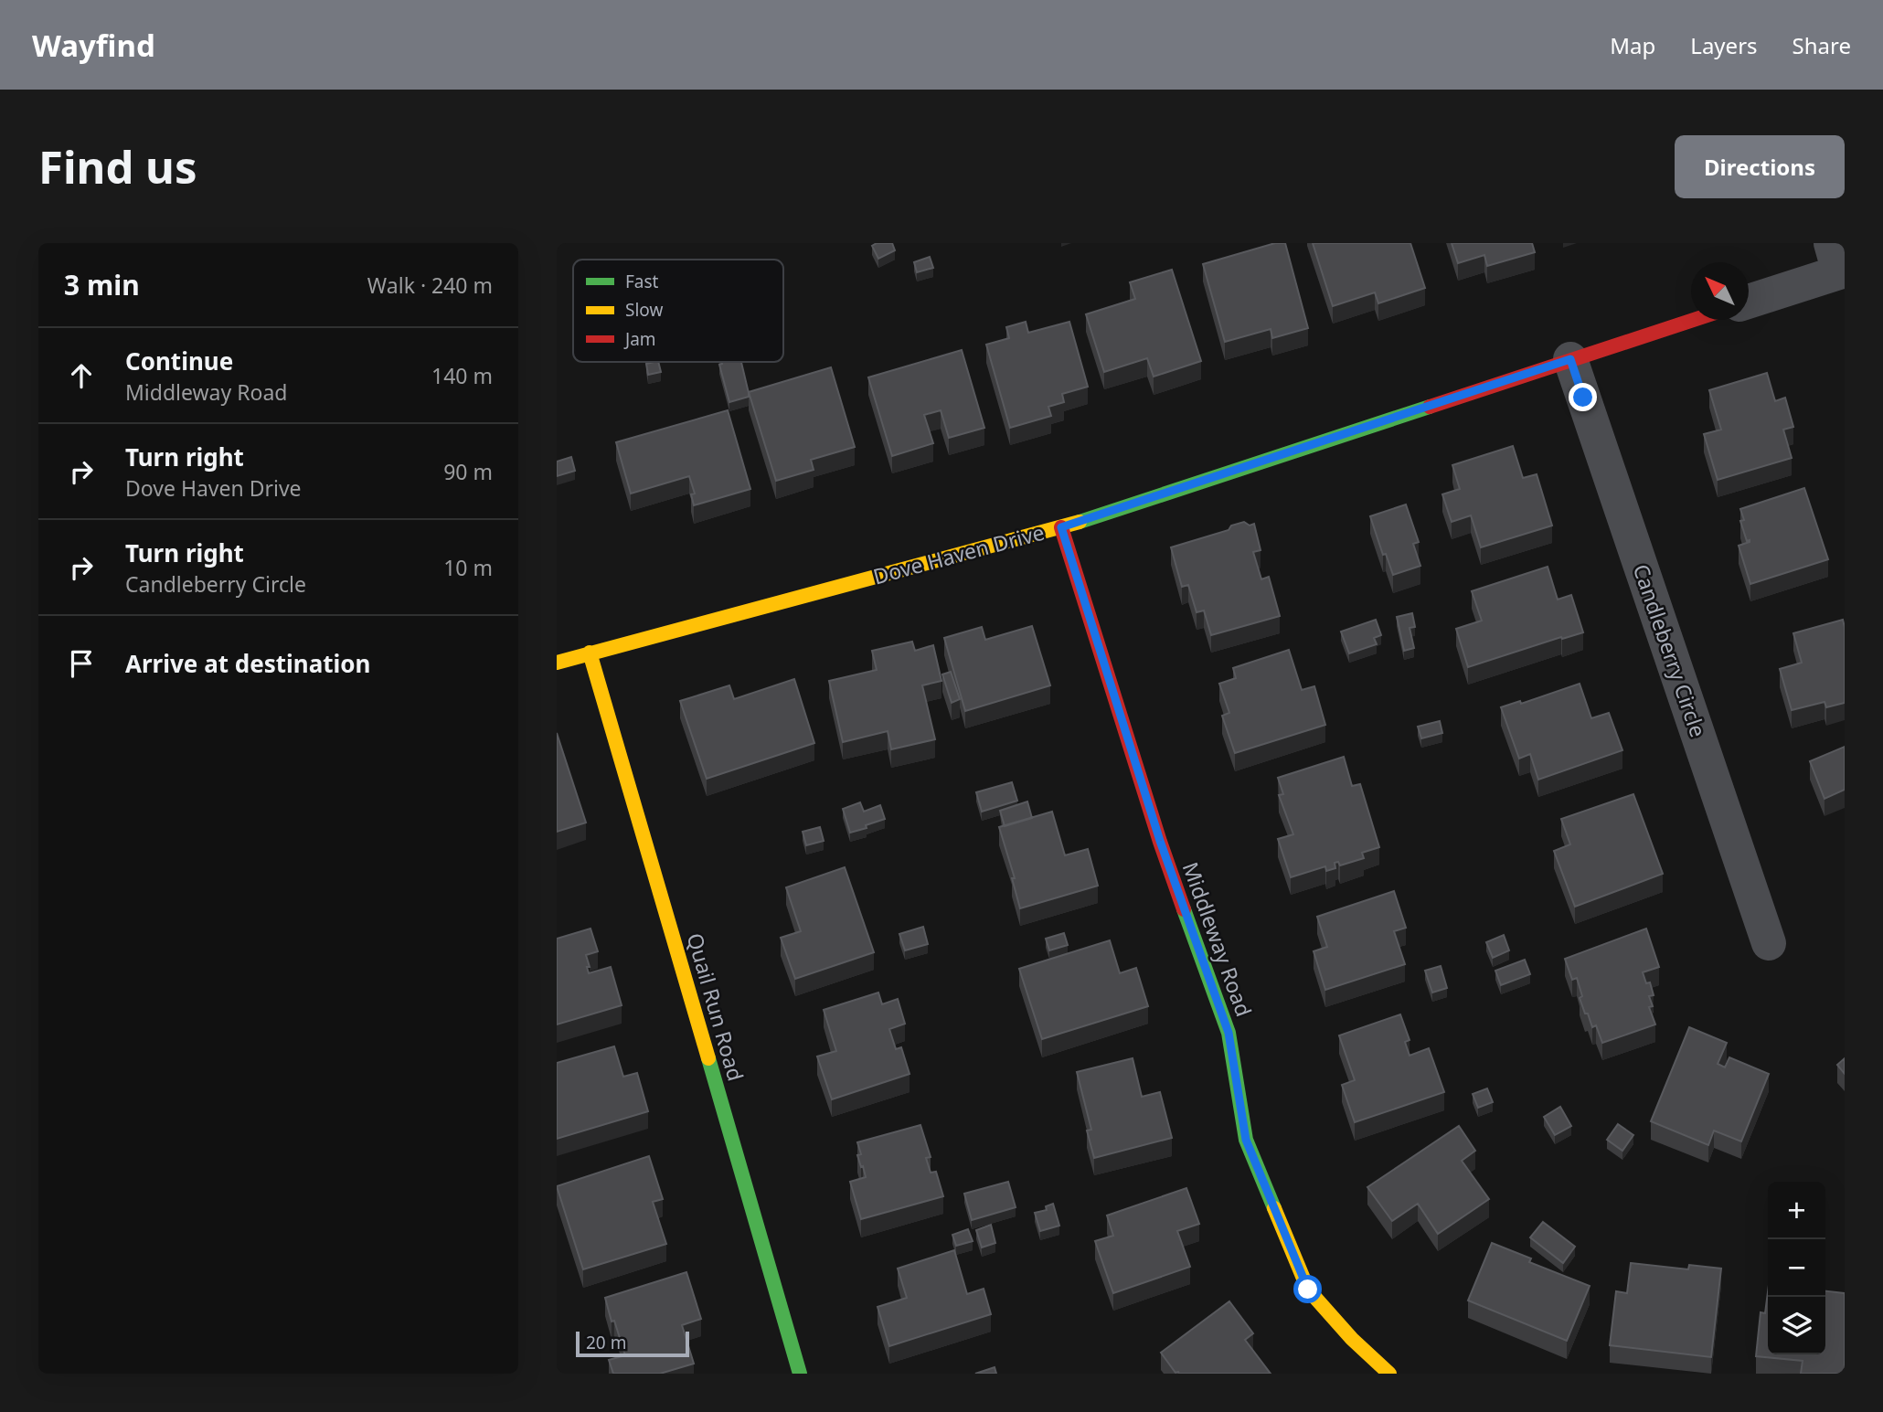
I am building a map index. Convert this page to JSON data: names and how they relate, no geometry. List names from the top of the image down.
{
  "streets": {
    "street": [
      "Dove Haven Drive",
      "Candleberry Circle",
      "Middleway Road",
      "Quail Run Road"
    ]
  },
  "crossings": [
    ["Dove Haven Drive", "Candleberry Circle"],
    ["Dove Haven Drive", "Middleway Road"],
    ["Dove Haven Drive", "Quail Run Road"]
  ],
  "legend": ["Fast", "Slow", "Jam"],
  "scale_bar": "20 m",
  "north": "top left",
  "page": {
    "header": "Wayfind",
    "nav": ["Map", "Layers", "Share"],
    "buttons": "Directions",
    "title": "Find us",
    "heading": ["3 min", "Walk · 240 m"],
    "list": [
      ["Continue", "Middleway Road", "140 m"],
      ["Turn right", "Dove Haven Drive", "90 m"],
      ["Turn right", "Candleberry Circle", "10 m"],
      "Arrive at destination"
    ],
    "map_buttons": ["+", "−"],
    "scale": "20 m"
  }
}
